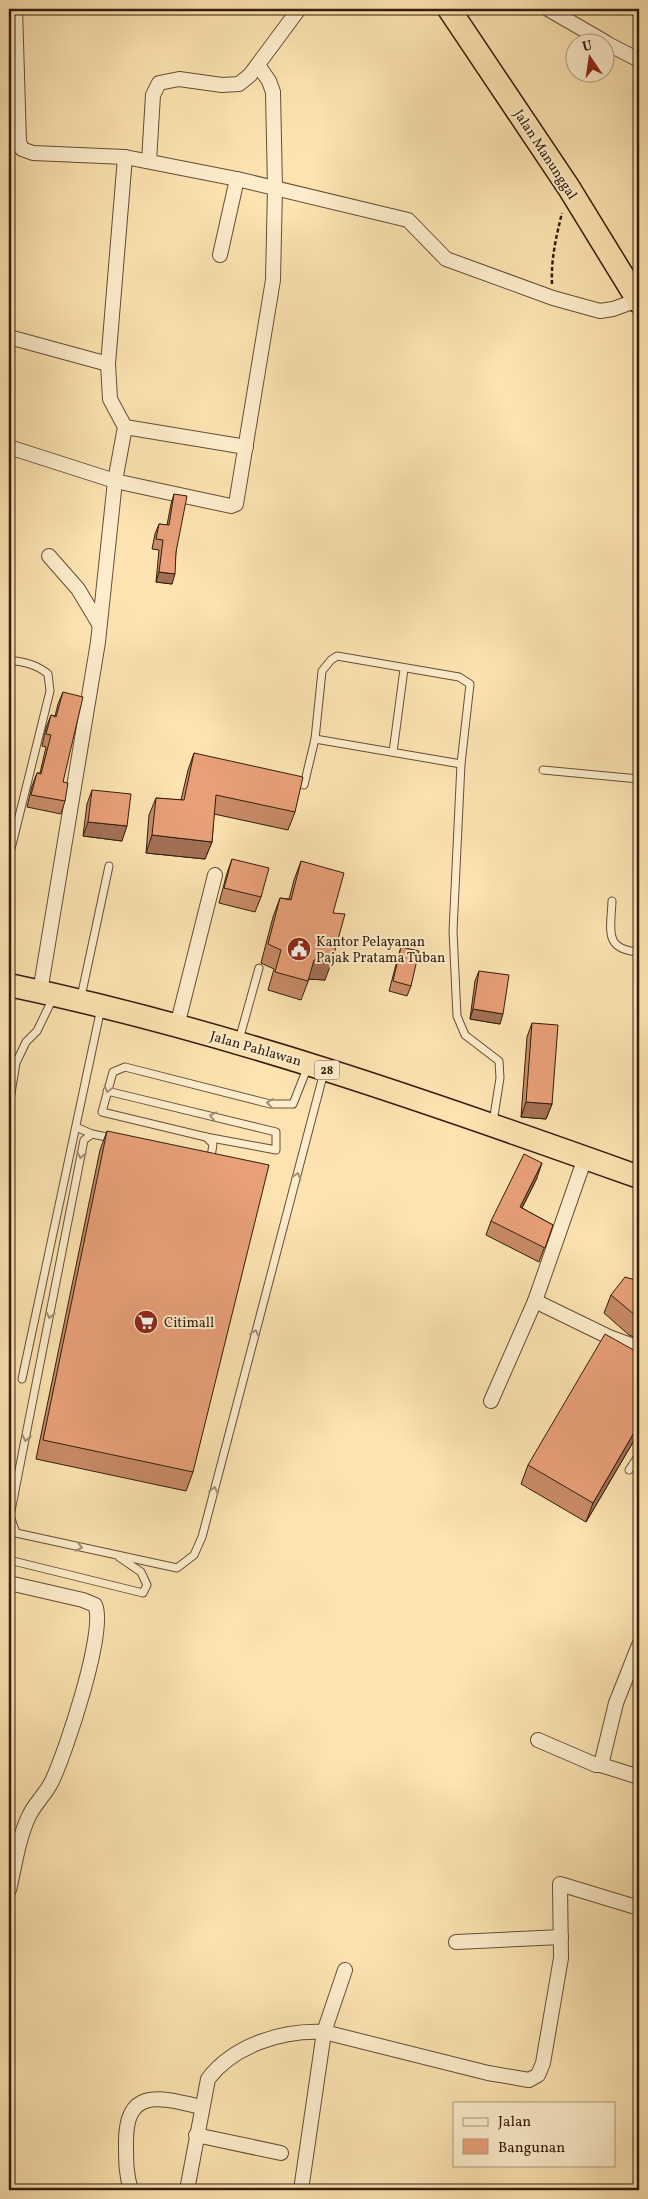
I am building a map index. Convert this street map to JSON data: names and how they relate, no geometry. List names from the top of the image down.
{
  "streets": {
    "highway": ["Jalan Manunggal", "Jalan Pahlawan", "28"]
  },
  "places": {
    "public building": ["Kantor Pelayanan Pajak Pratama Tuban"],
    "supermarket": ["Citimall"]
  },
  "legend": ["Jalan", "Bangunan"],
  "north": "top"
}
